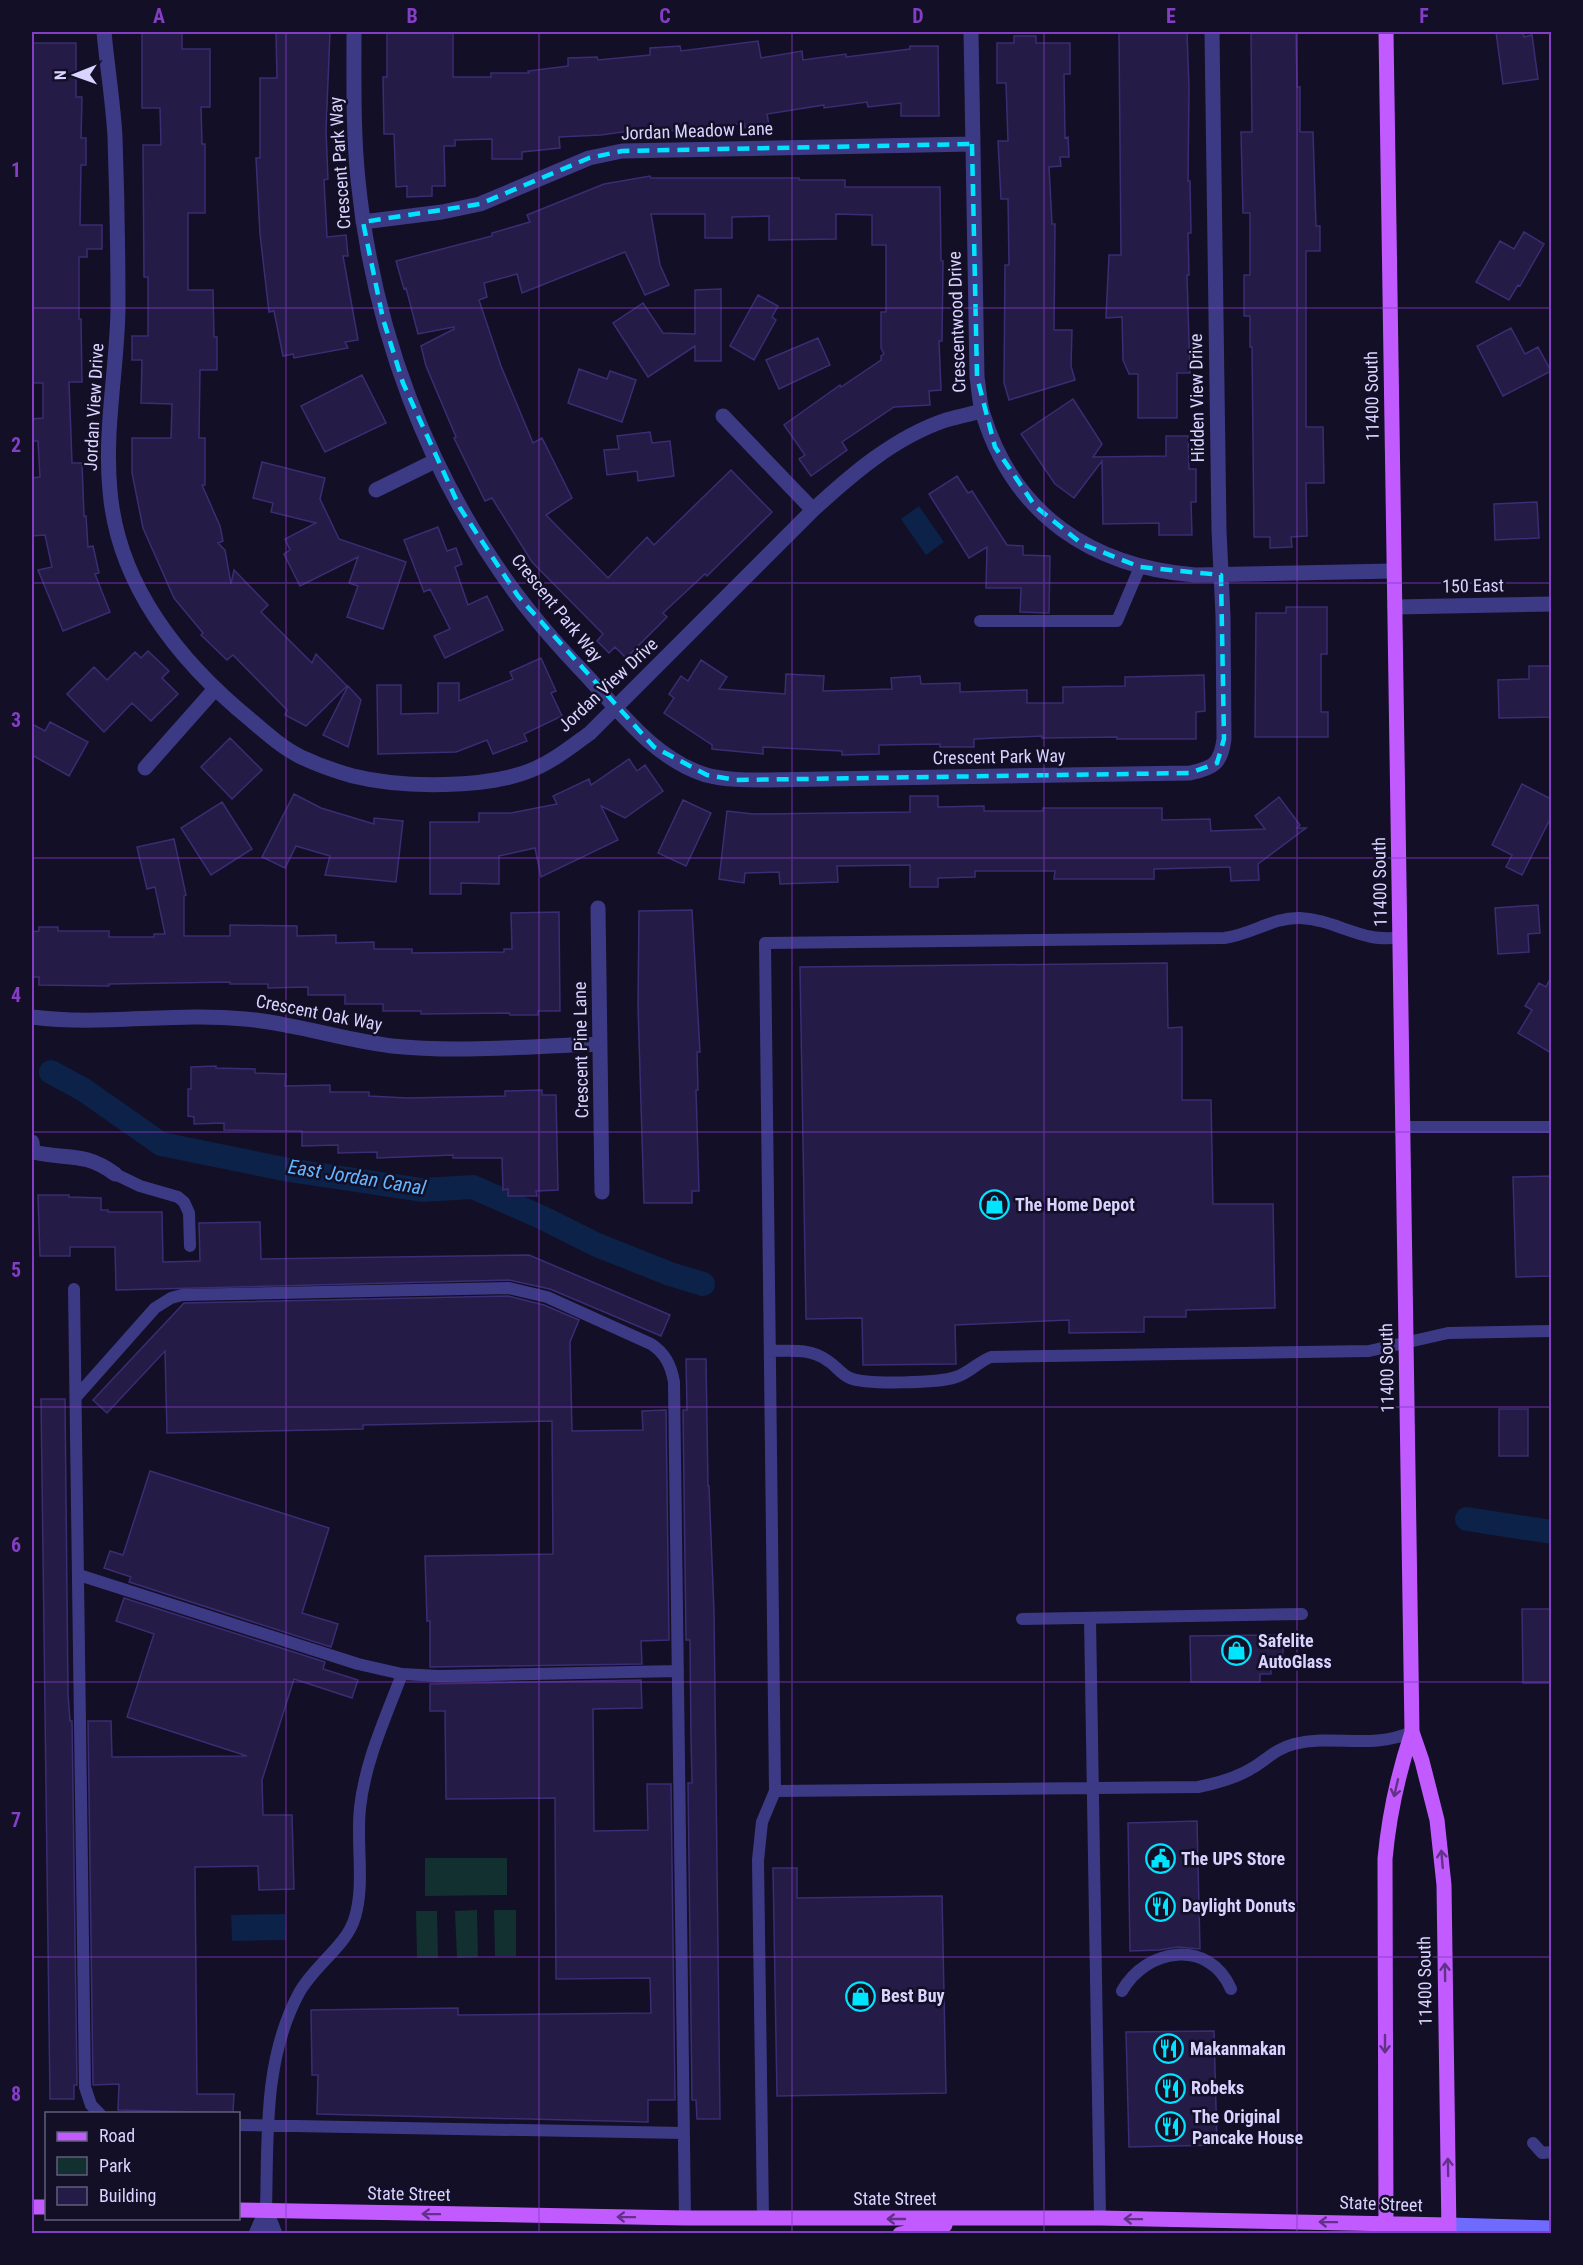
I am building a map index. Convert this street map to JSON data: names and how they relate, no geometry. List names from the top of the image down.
{
  "streets": {
    "main road": ["11400 South", "State Street"],
    "street": [
      "Jordan Meadow Lane",
      "Crescent Park Way",
      "Crescentwood Drive",
      "Hidden View Drive",
      "Jordan View Drive",
      "150 East",
      "Crescent Oak Way",
      "Crescent Pine Lane"
    ]
  },
  "crossings": [
    ["Jordan Meadow Lane", "Crescent Park Way"],
    ["Jordan Meadow Lane", "Crescentwood Drive"],
    ["Crescent Park Way", "Hidden View Drive"],
    ["Crescent Park Way", "Jordan View Drive"],
    ["Crescentwood Drive", "11400 South"],
    ["Crescentwood Drive", "Hidden View Drive"],
    ["Crescentwood Drive", "Jordan View Drive"],
    ["11400 South", "150 East"],
    ["11400 South", "State Street"],
    ["Crescent Oak Way", "Crescent Pine Lane"]
  ],
  "one_way": ["State Street"],
  "water": ["East Jordan Canal"],
  "places": {
    "shop": ["The Home Depot", "Safelite AutoGlass", "Best Buy"],
    "public building": ["The UPS Store"],
    "restaurant": [
      "Daylight Donuts",
      "Makanmakan",
      "Robeks",
      "The Original Pancake House"
    ]
  },
  "legend": ["Road", "Park", "Building"],
  "north": "left",
  "grid": {
    "columns": [
      "A",
      "B",
      "C",
      "D",
      "E",
      "F"
    ],
    "rows": [
      "1",
      "2",
      "3",
      "4",
      "5",
      "6",
      "7",
      "8"
    ]
  }
}
